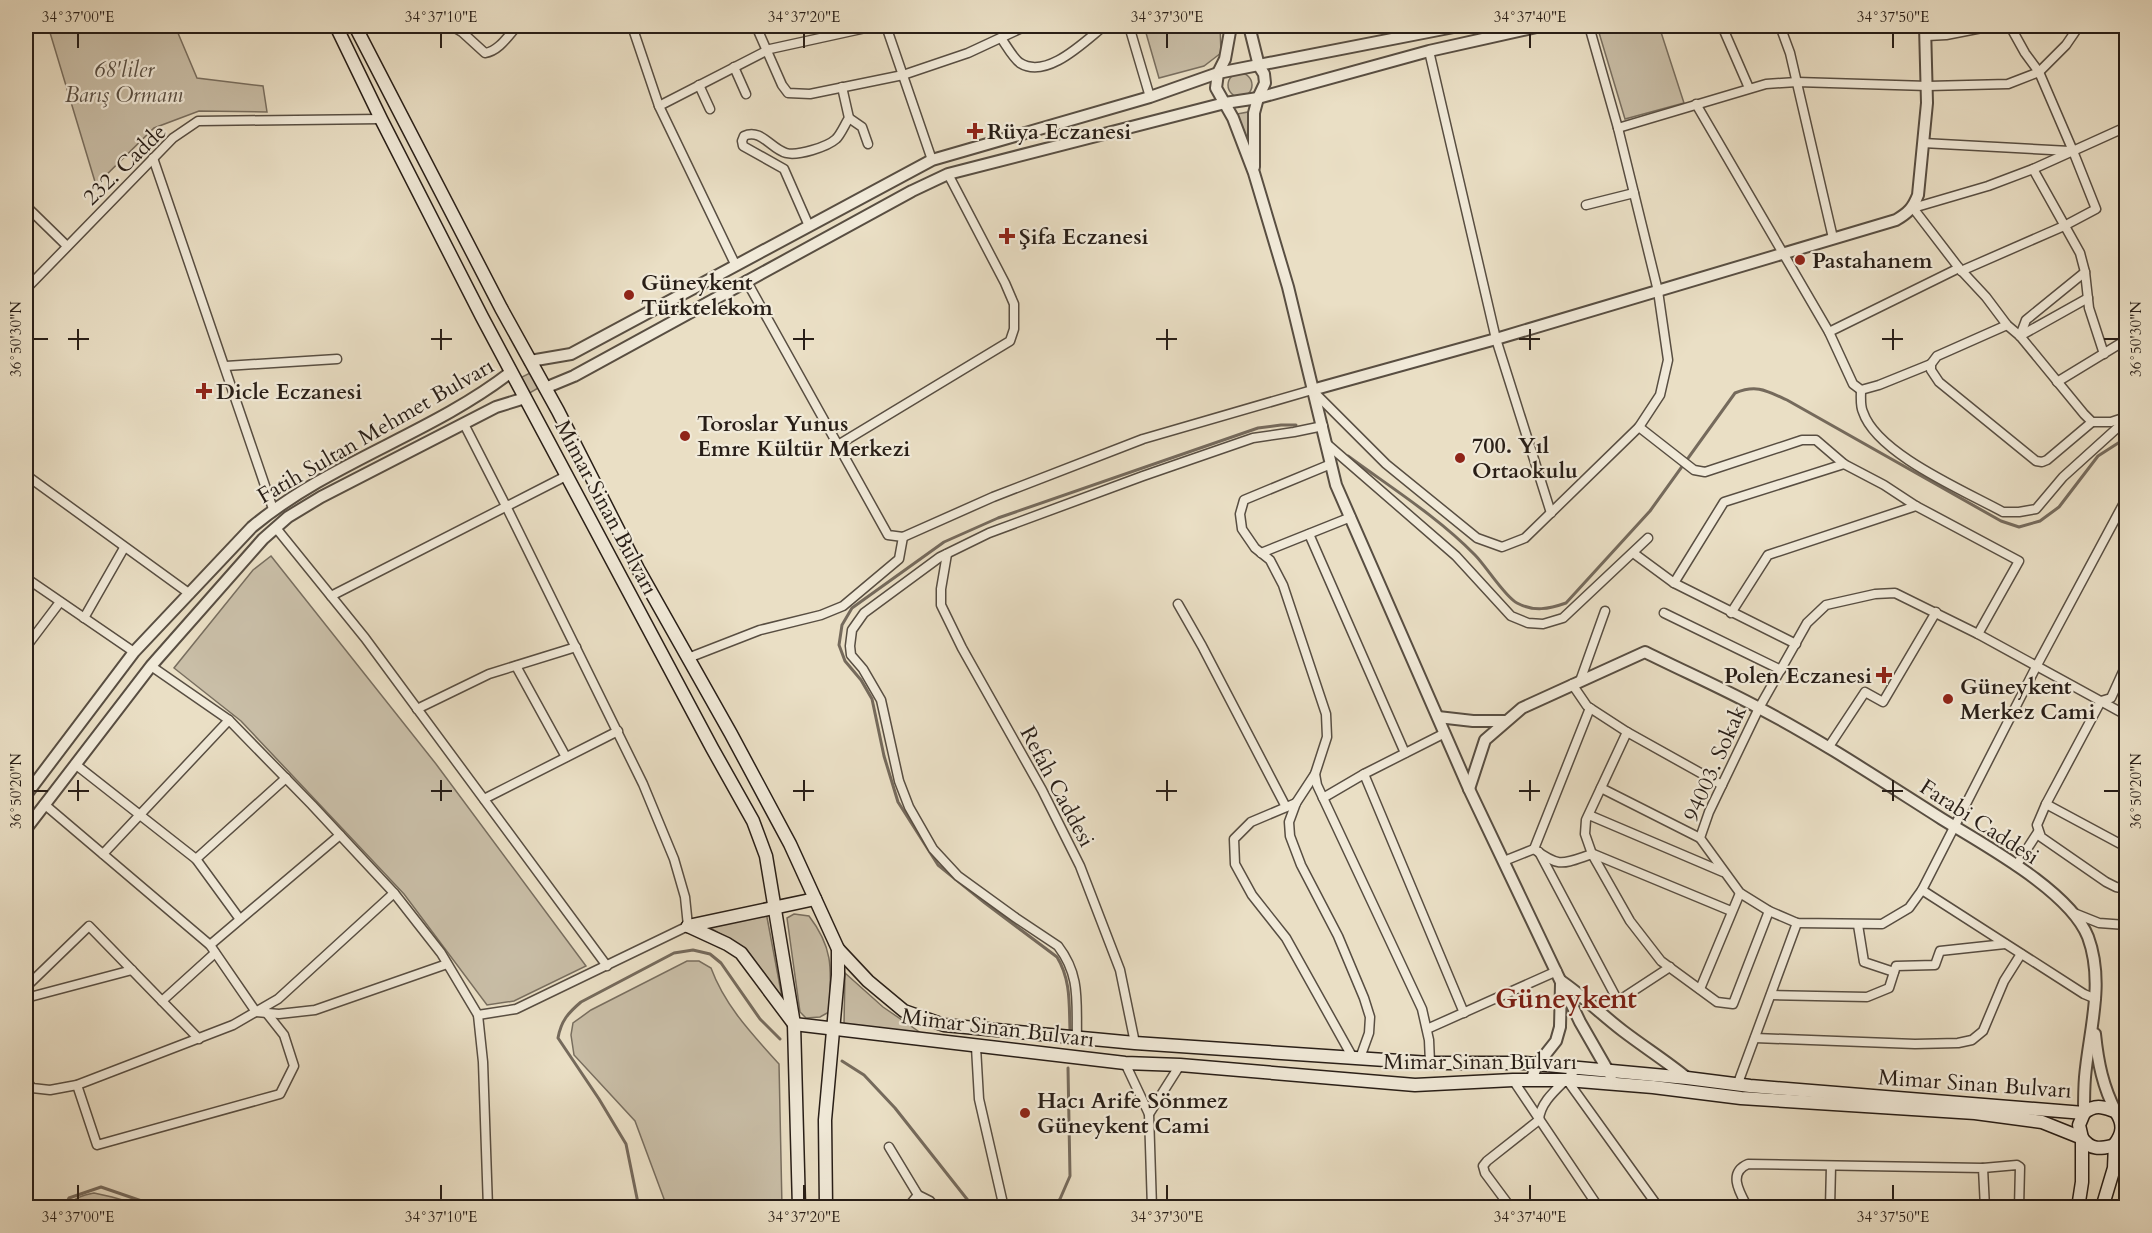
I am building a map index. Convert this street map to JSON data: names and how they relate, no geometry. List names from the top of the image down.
{
  "streets": {
    "main road": ["Mimar Sinan Bulvarı"],
    "street": [
      "232. Cadde",
      "Fatih Sultan Mehmet Bulvarı",
      "94003. Sokak",
      "Refah Caddesi",
      "Farabi Caddesi"
    ]
  },
  "crossings": [
    ["232. Cadde", "Mimar Sinan Bulvarı"],
    ["Fatih Sultan Mehmet Bulvarı", "Mimar Sinan Bulvarı"],
    ["Mimar Sinan Bulvarı", "Refah Caddesi"],
    ["94003. Sokak", "Farabi Caddesi"]
  ],
  "districts": ["Güneykent"],
  "parks": ["68'liler Barış Ormanı"],
  "places": {
    "health": [
      "Rüya Eczanesi",
      "Şifa Eczanesi",
      "Dicle Eczanesi",
      "Polen Eczanesi"
    ],
    "other": [
      "Pastahanem",
      "Güneykent Türktelekom",
      "Toroslar Yunus Emre Kültür Merkezi",
      "700. Yıl Ortaokulu",
      "Güneykent Merkez Cami",
      "Hacı Arife Sönmez Güneykent Cami"
    ]
  },
  "coordinates": [
    "34°37'00\"E",
    "34°37'10\"E",
    "34°37'20\"E",
    "34°37'30\"E",
    "34°37'40\"E",
    "34°37'50\"E",
    "36°50'30\"N",
    "36°50'20\"N"
  ]
}
